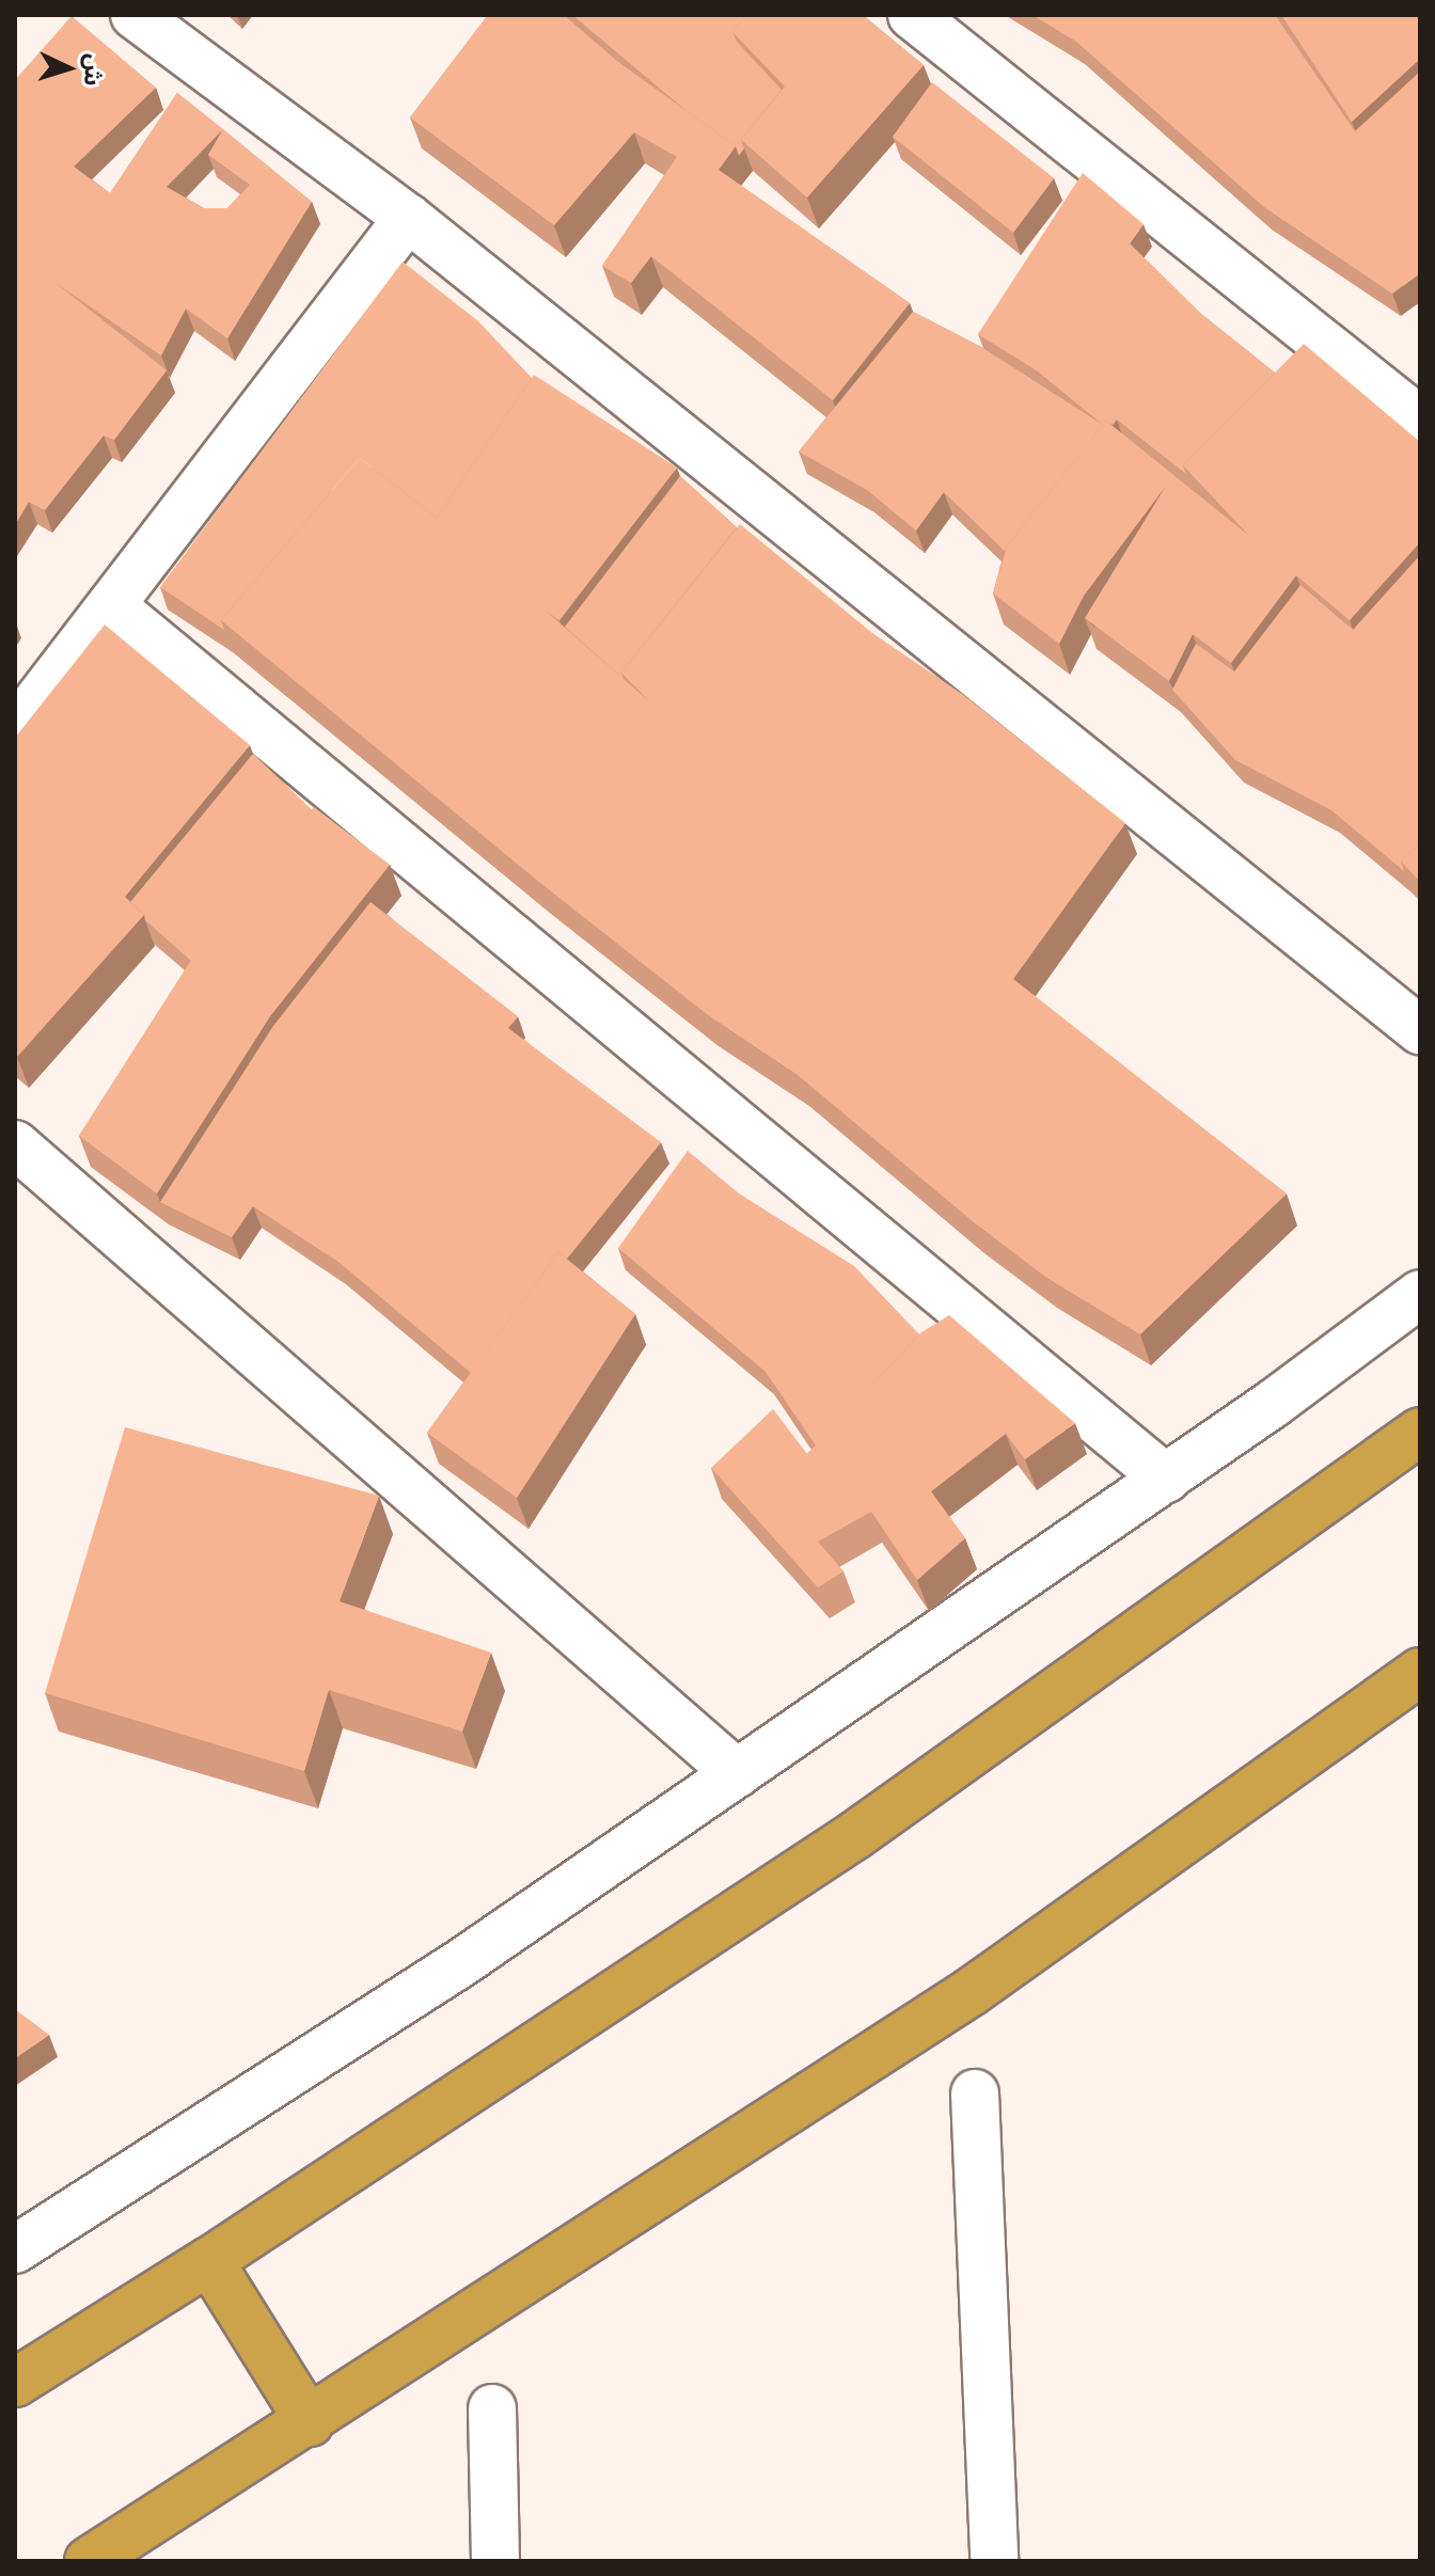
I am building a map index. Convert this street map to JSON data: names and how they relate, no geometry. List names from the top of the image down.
{
  "north": "right"
}
